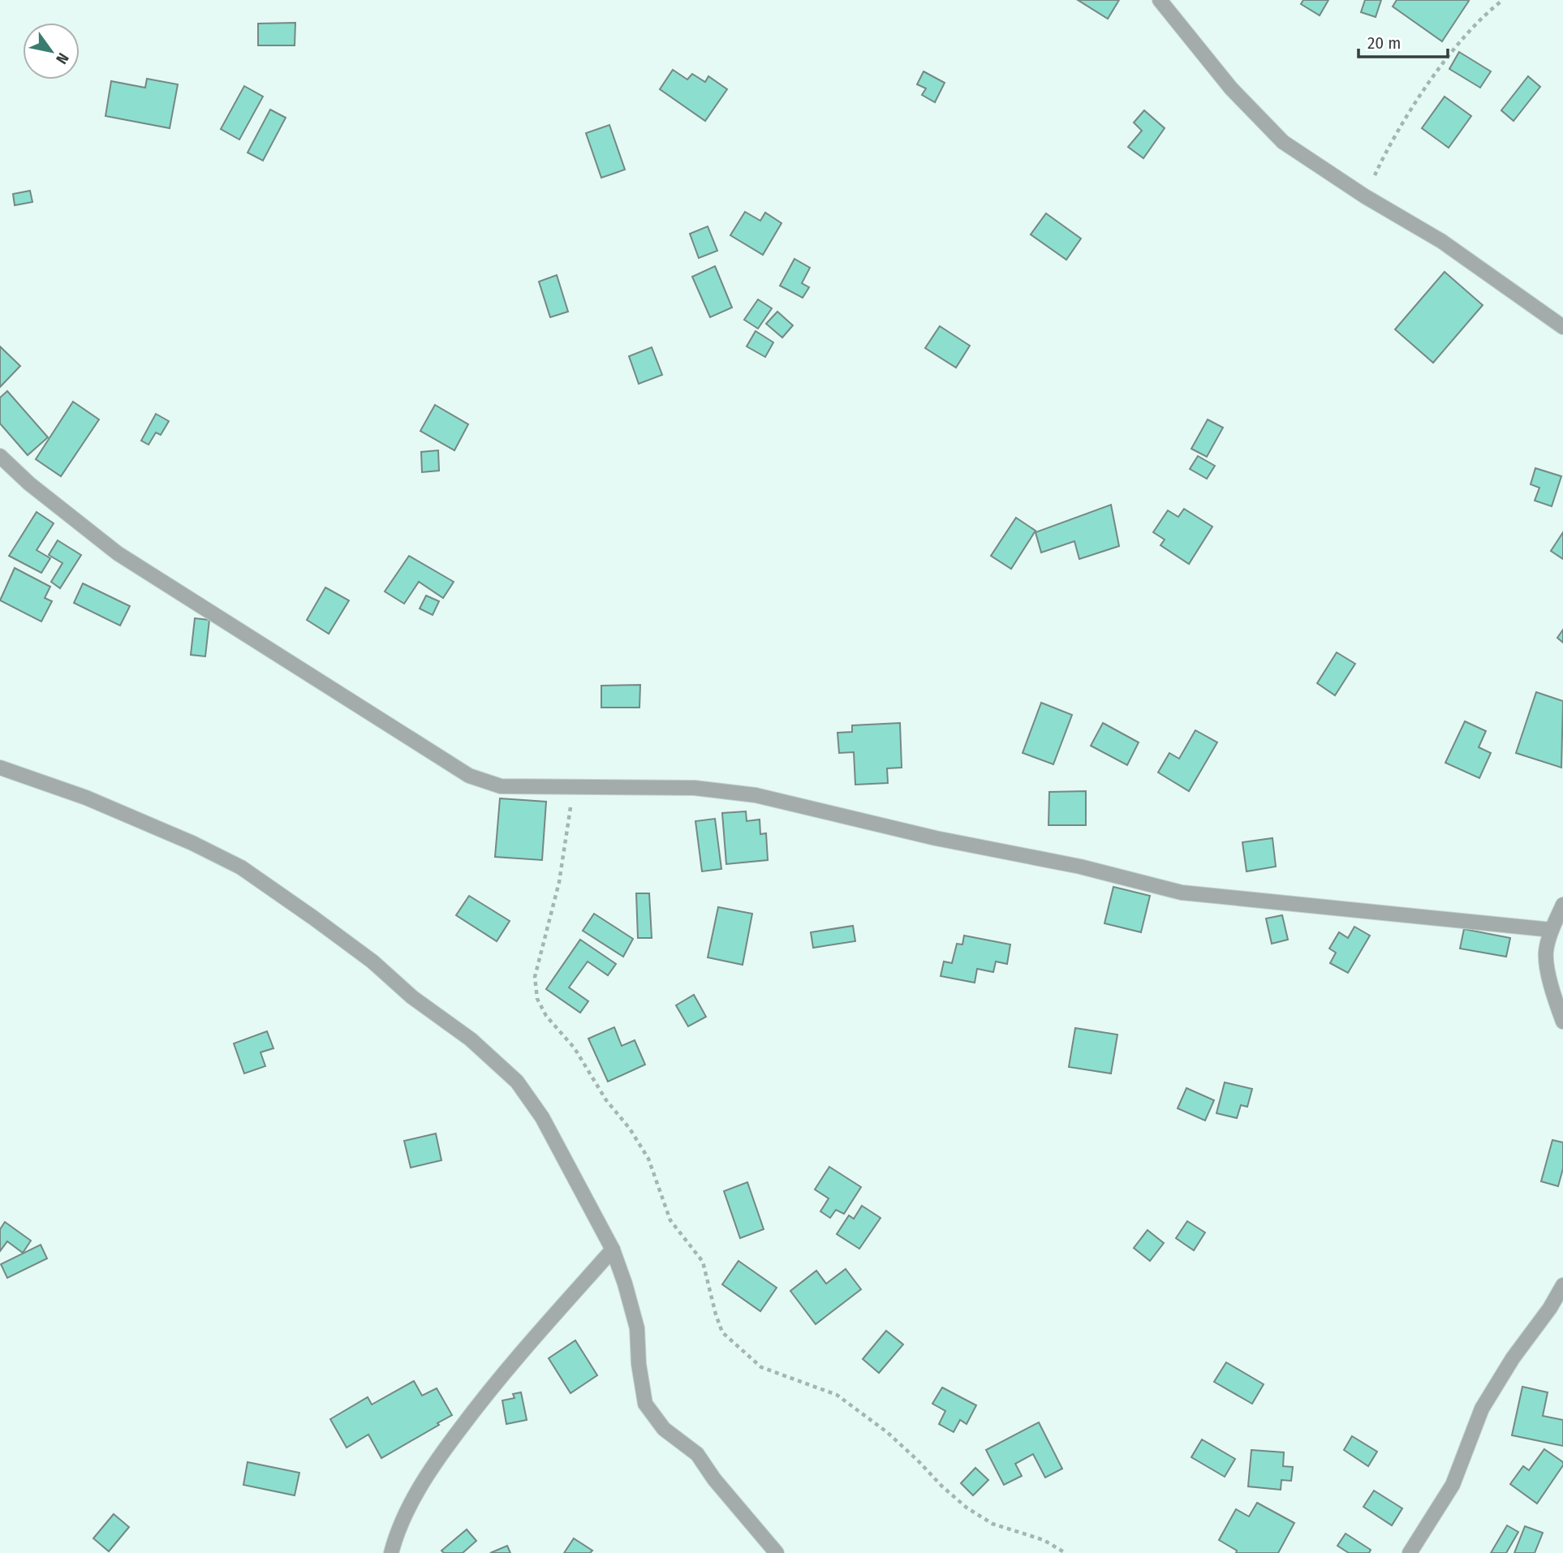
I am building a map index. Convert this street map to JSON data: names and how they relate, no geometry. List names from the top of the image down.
{
  "scale_bar": "20 m",
  "north": "bottom right"
}
